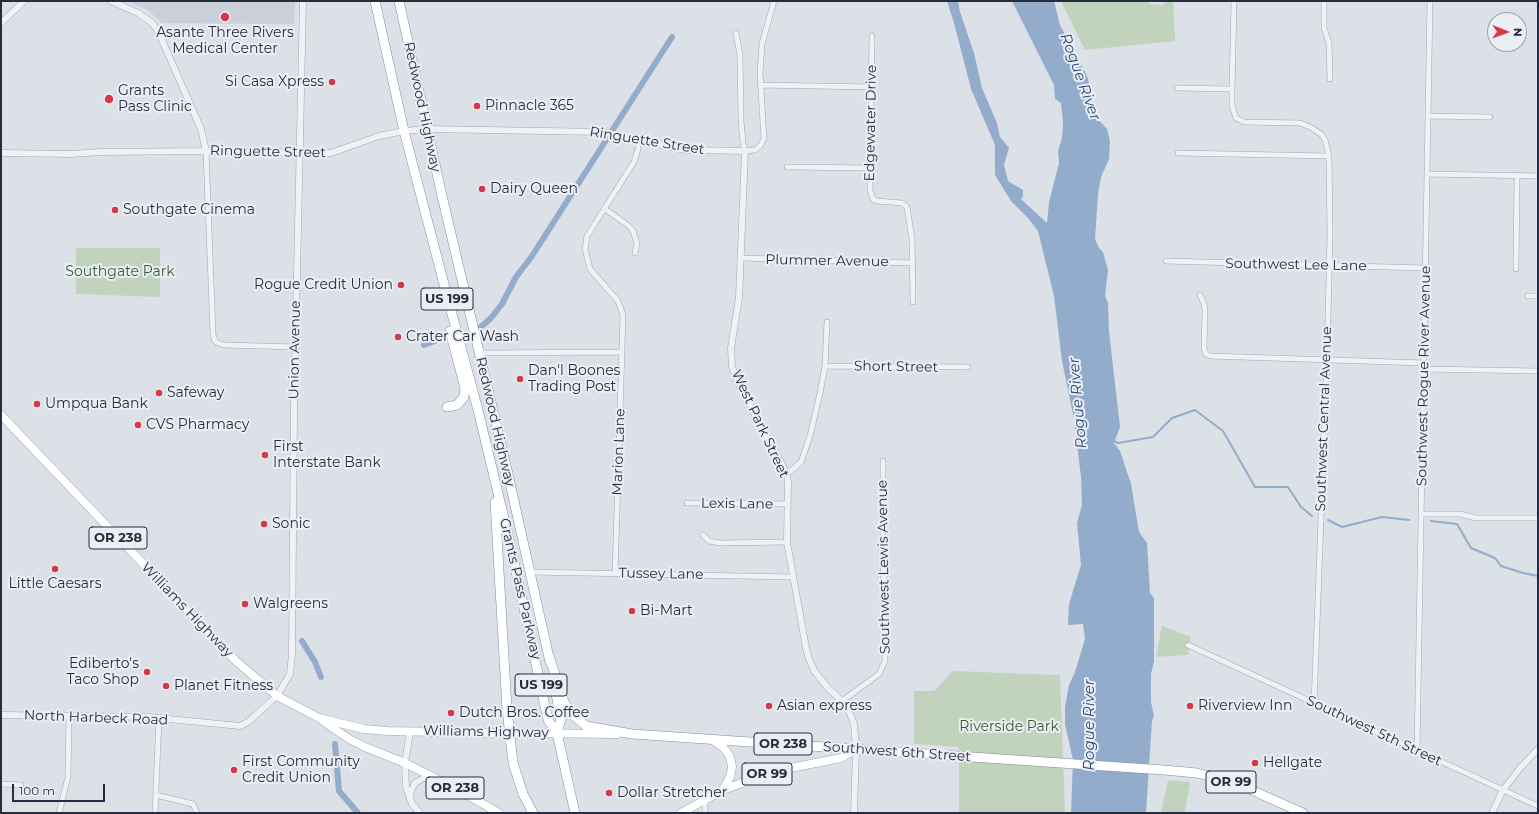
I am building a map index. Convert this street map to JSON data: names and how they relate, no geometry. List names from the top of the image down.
{
  "streets": {
    "highway": [
      "Redwood Highway",
      "US 199",
      "OR 238",
      "Grants Pass Parkway",
      "Southwest 6th Street",
      "OR 99"
    ],
    "main road": ["Williams Highway"],
    "street": [
      "Edgewater Drive",
      "Ringuette Street",
      "Plummer Avenue",
      "Southwest Lee Lane",
      "Union Avenue",
      "Short Street",
      "Southwest Rogue River Avenue",
      "Southwest Central Avenue",
      "West Park Street",
      "Marion Lane",
      "Lexis Lane",
      "Southwest Lewis Avenue",
      "Tussey Lane",
      "North Harbeck Road",
      "Southwest 5th Street"
    ]
  },
  "crossings": [
    ["Redwood Highway", "Ringuette Street"],
    ["Redwood Highway", "Tussey Lane"],
    ["Redwood Highway", "Grants Pass Parkway"],
    ["Edgewater Drive", "Plummer Avenue"],
    ["Ringuette Street", "Union Avenue"],
    ["Ringuette Street", "West Park Street"],
    ["Ringuette Street", "Marion Lane"],
    ["Plummer Avenue", "West Park Street"],
    ["Southwest Lee Lane", "Southwest Rogue River Avenue"],
    ["Southwest Lee Lane", "Southwest Central Avenue"],
    ["Union Avenue", "Williams Highway"],
    ["Union Avenue", "North Harbeck Road"],
    ["Southwest Rogue River Avenue", "Southwest 5th Street"],
    ["Southwest Central Avenue", "Southwest 5th Street"],
    ["West Park Street", "Lexis Lane"],
    ["West Park Street", "Southwest Lewis Avenue"],
    ["West Park Street", "Tussey Lane"],
    ["West Park Street", "Southwest 6th Street"],
    ["West Park Street", "OR 99"],
    ["Marion Lane", "Tussey Lane"],
    ["Grants Pass Parkway", "Williams Highway"],
    ["Grants Pass Parkway", "Southwest 6th Street"],
    ["Williams Highway", "North Harbeck Road"],
    ["Williams Highway", "Southwest 6th Street"],
    ["Southwest 6th Street", "OR 99"]
  ],
  "water": ["Rogue River"],
  "parks": ["Southgate Park", "Riverside Park"],
  "places": [
    "Asante Three Rivers Medical Center",
    "Si Casa Xpress",
    "Grants Pass Clinic",
    "Pinnacle 365",
    "Dairy Queen",
    "Southgate Cinema",
    "Rogue Credit Union",
    "Crater Car Wash",
    "Dan'l Boones Trading Post",
    "Safeway",
    "Umpqua Bank",
    "CVS Pharmacy",
    "First Interstate Bank",
    "Sonic",
    "Little Caesars",
    "Walgreens",
    "Bi-Mart",
    "Ediberto's Taco Shop",
    "Planet Fitness",
    "Asian express",
    "Riverview Inn",
    "Dutch Bros. Coffee",
    "Hellgate",
    "First Community Credit Union",
    "Dollar Stretcher"
  ],
  "scale_bar": "100 m",
  "north": "right"
}
